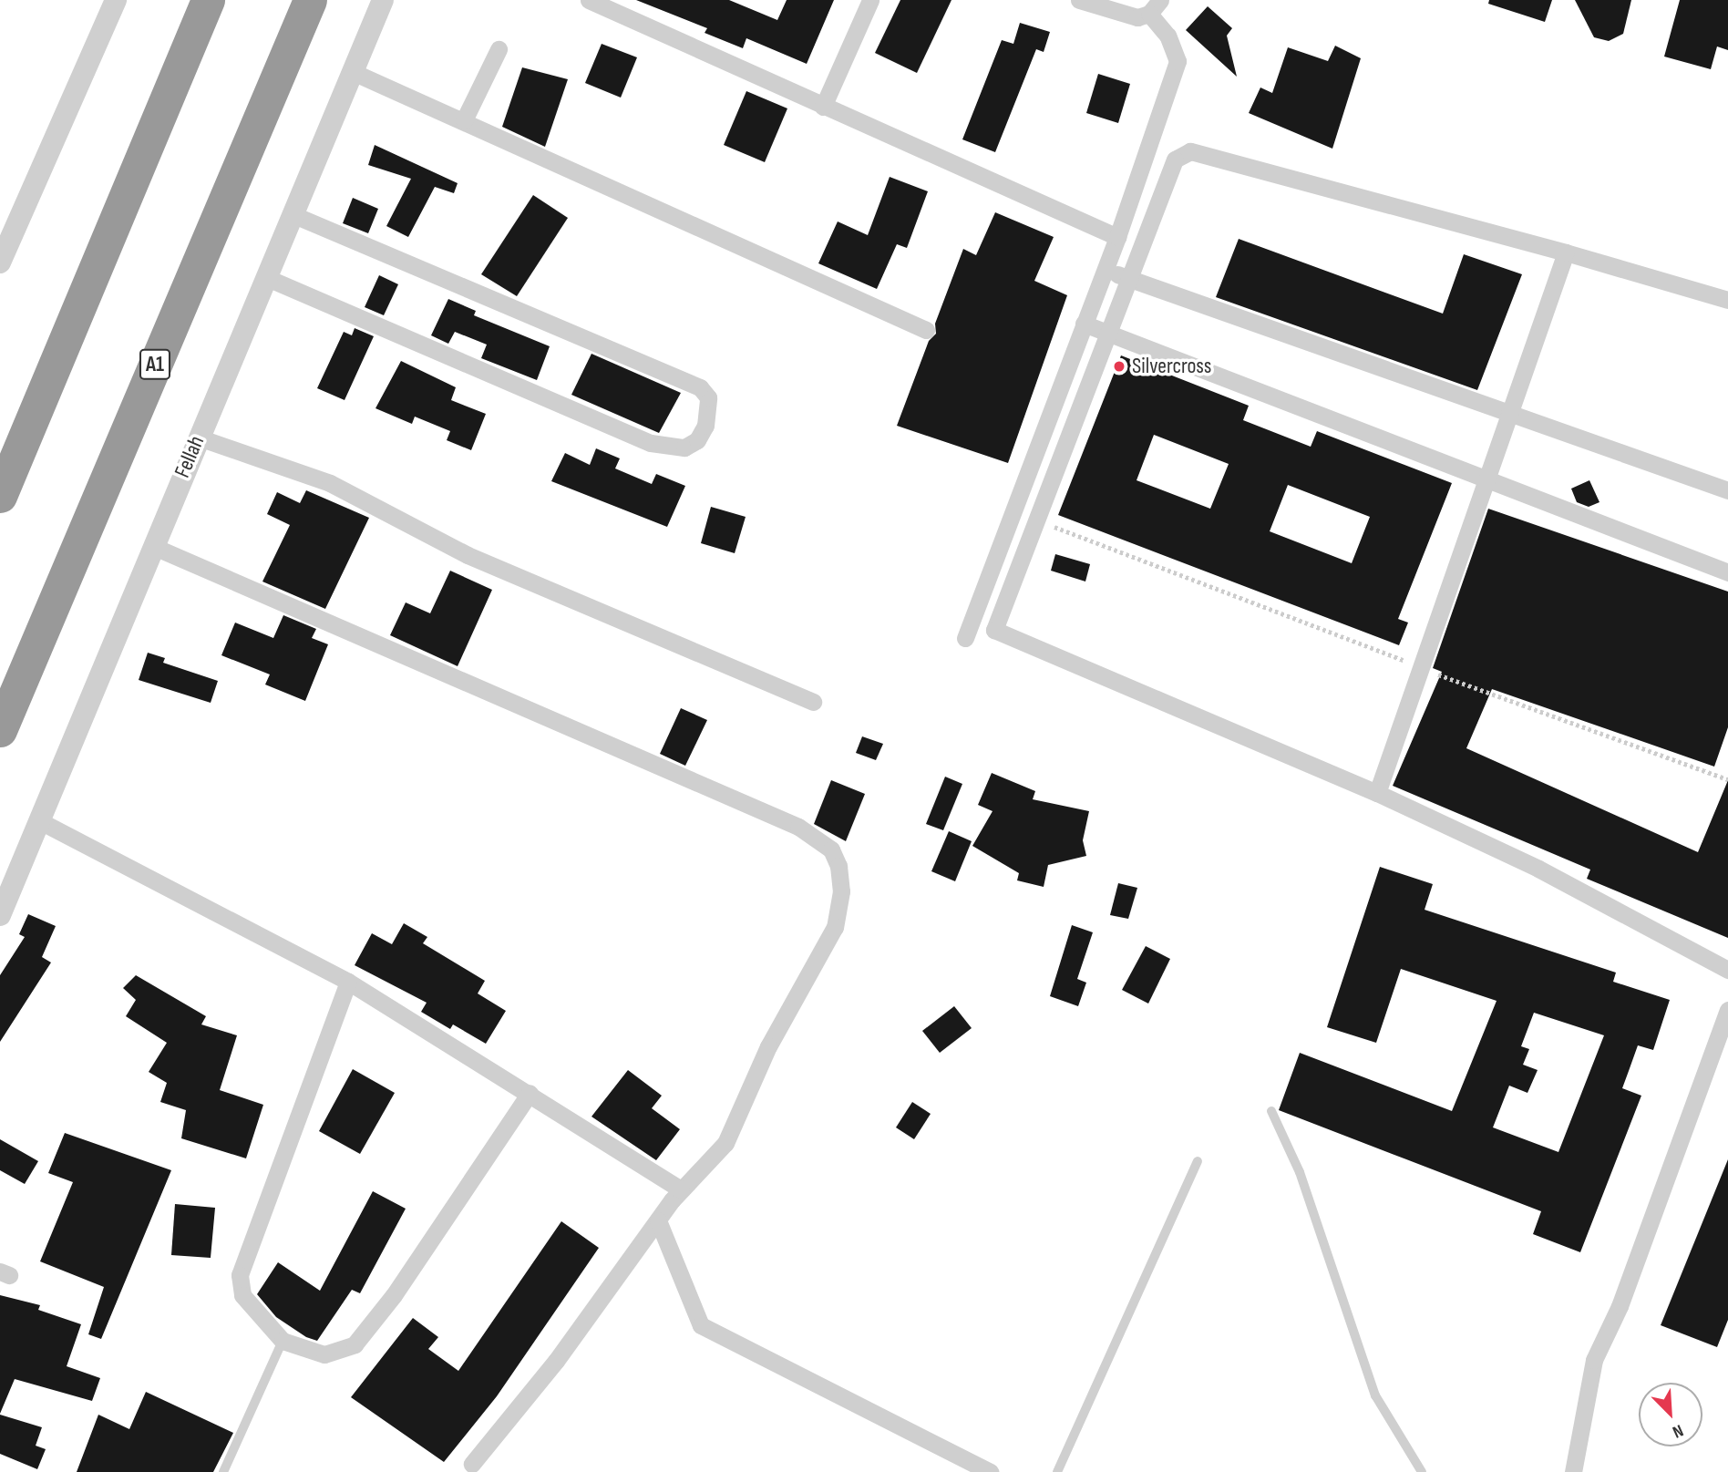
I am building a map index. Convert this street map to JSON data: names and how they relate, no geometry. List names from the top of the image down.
{
  "streets": {
    "highway": ["A1"],
    "street": ["Fellah"]
  },
  "places": ["Silvercross"],
  "north": "bottom right"
}
